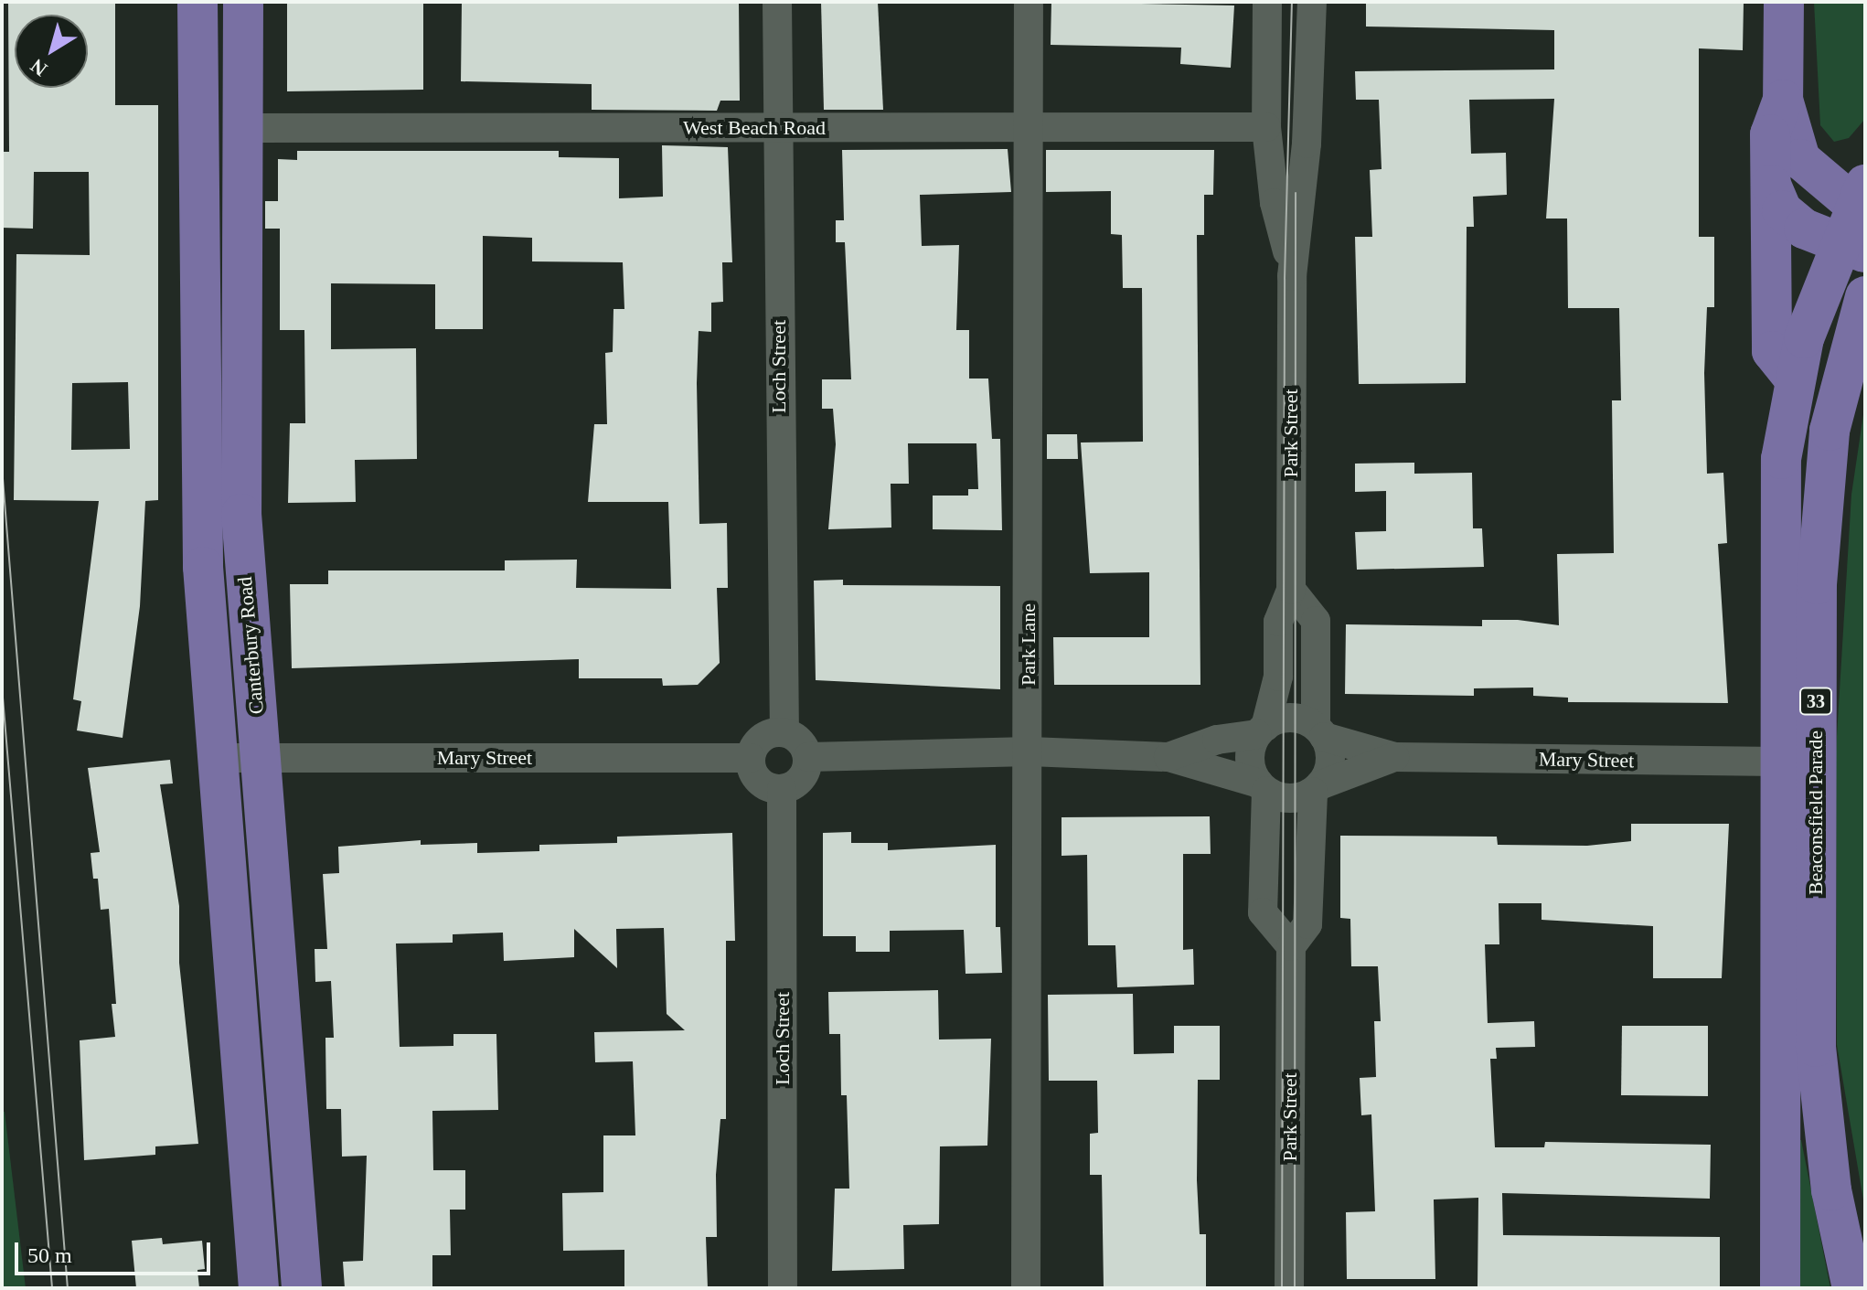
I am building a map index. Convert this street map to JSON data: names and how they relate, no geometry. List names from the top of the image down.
{
  "streets": {
    "main road": ["Canterbury Road", "33", "Beaconsfield Parade"],
    "street": [
      "West Beach Road",
      "Loch Street",
      "Park Street",
      "Park Lane",
      "Mary Street"
    ]
  },
  "crossings": [
    ["West Beach Road", "Loch Street"],
    ["West Beach Road", "Park Street"],
    ["West Beach Road", "Park Lane"],
    ["West Beach Road", "Canterbury Road"],
    ["Loch Street", "Mary Street"],
    ["Park Street", "Mary Street"],
    ["Canterbury Road", "Mary Street"],
    ["Mary Street", "Beaconsfield Parade"]
  ],
  "scale_bar": "50 m",
  "north": "bottom left"
}
